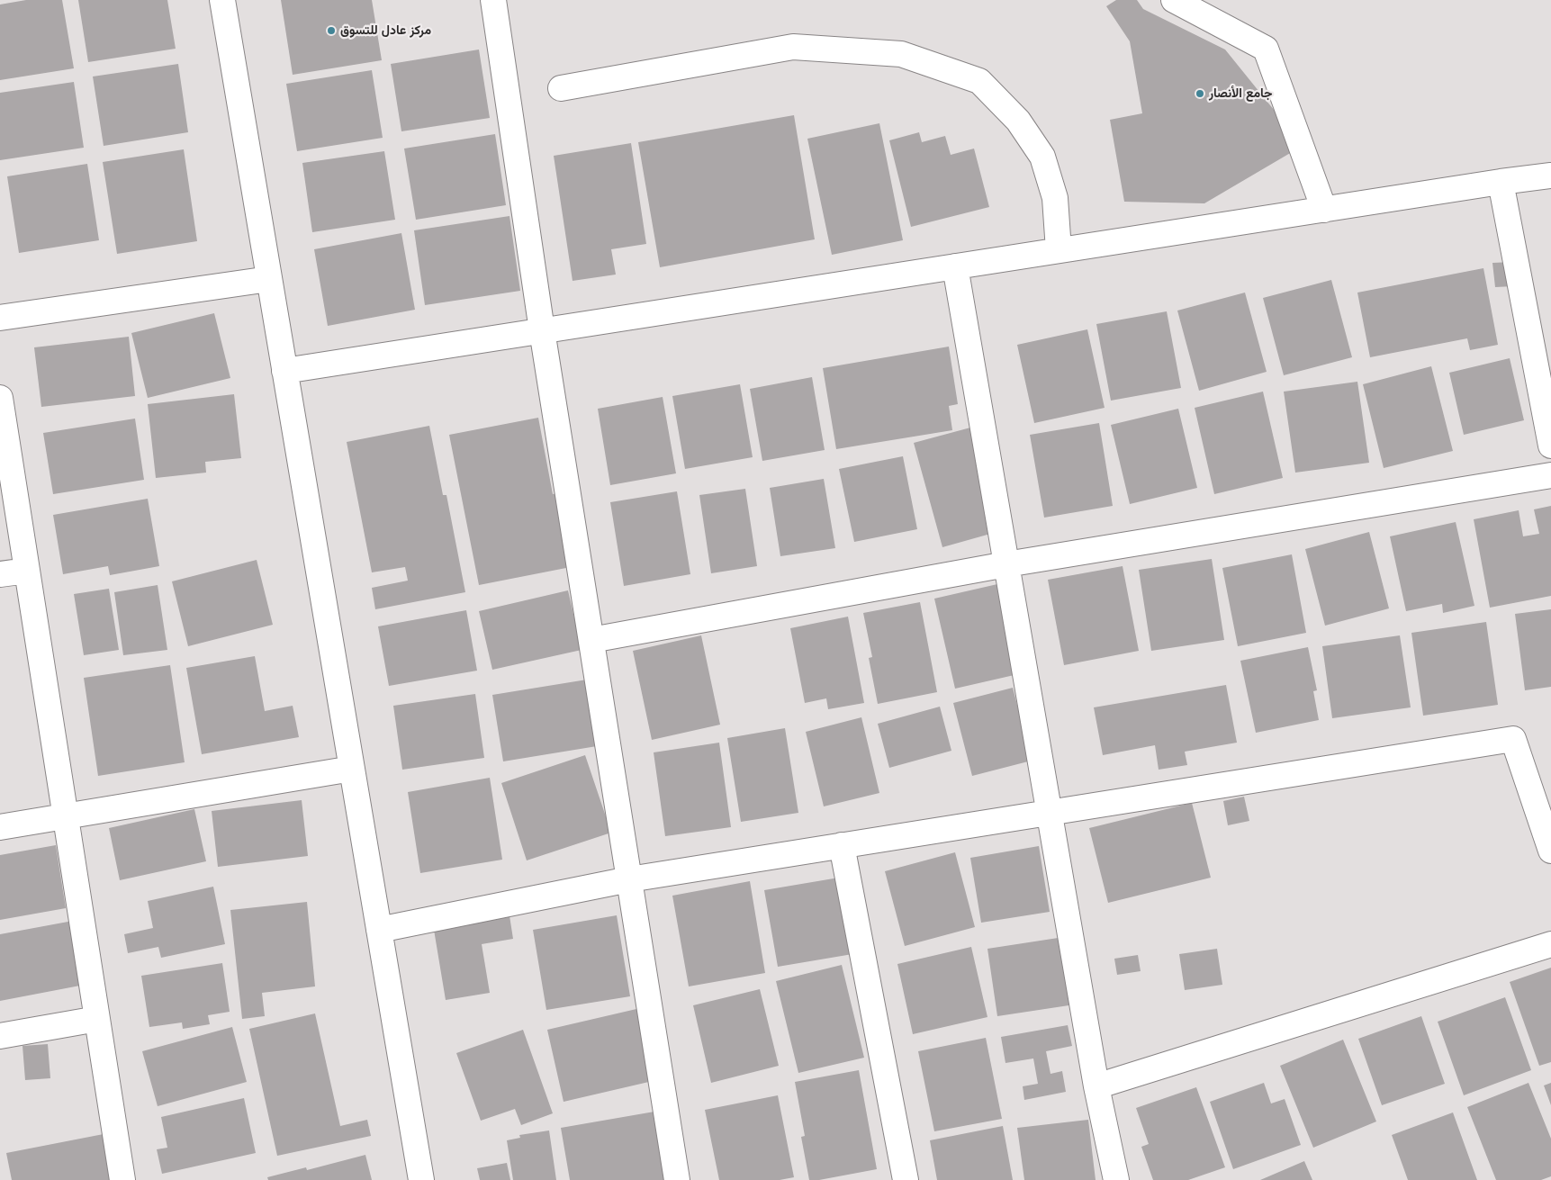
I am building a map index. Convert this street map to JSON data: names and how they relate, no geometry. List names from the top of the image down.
{
  "places": ["مركز عادل للتسوق", "جامع الأنصار"]
}
